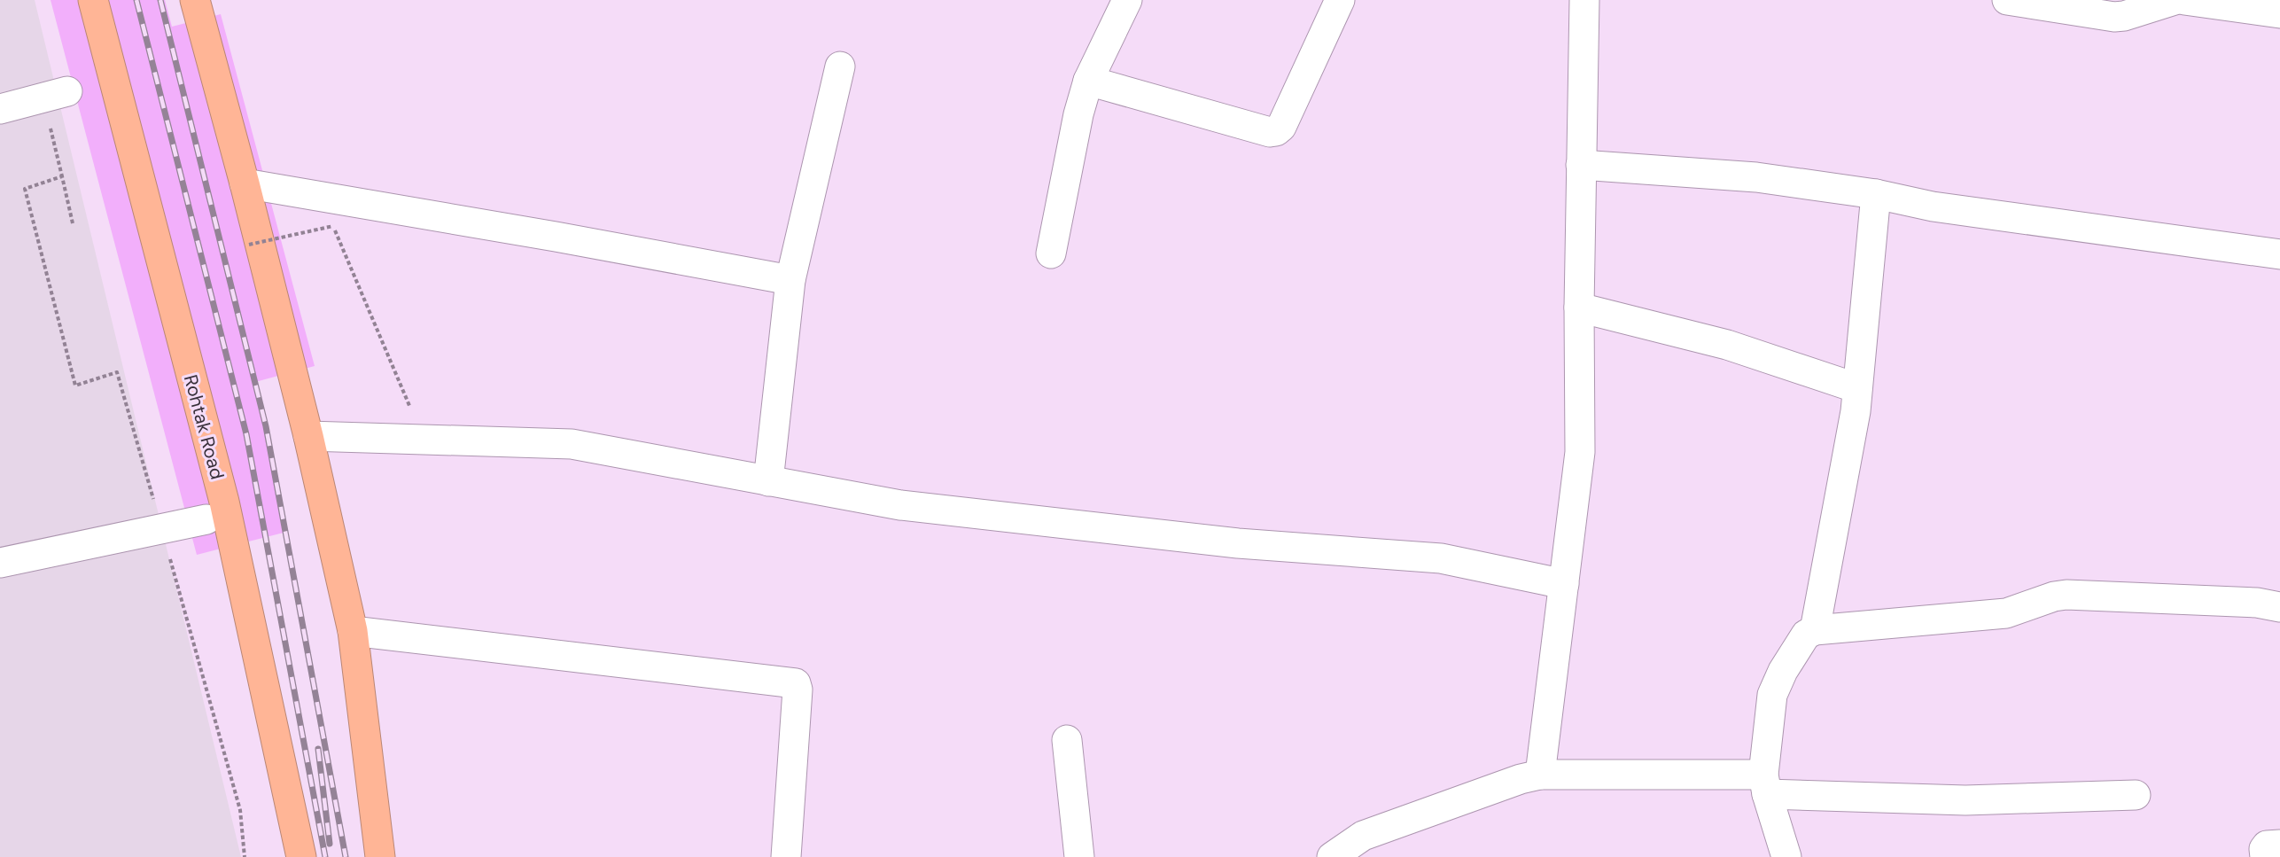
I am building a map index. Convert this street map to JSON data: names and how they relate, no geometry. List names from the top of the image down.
{
  "streets": {
    "highway": ["Rohtak Road"]
  }
}
